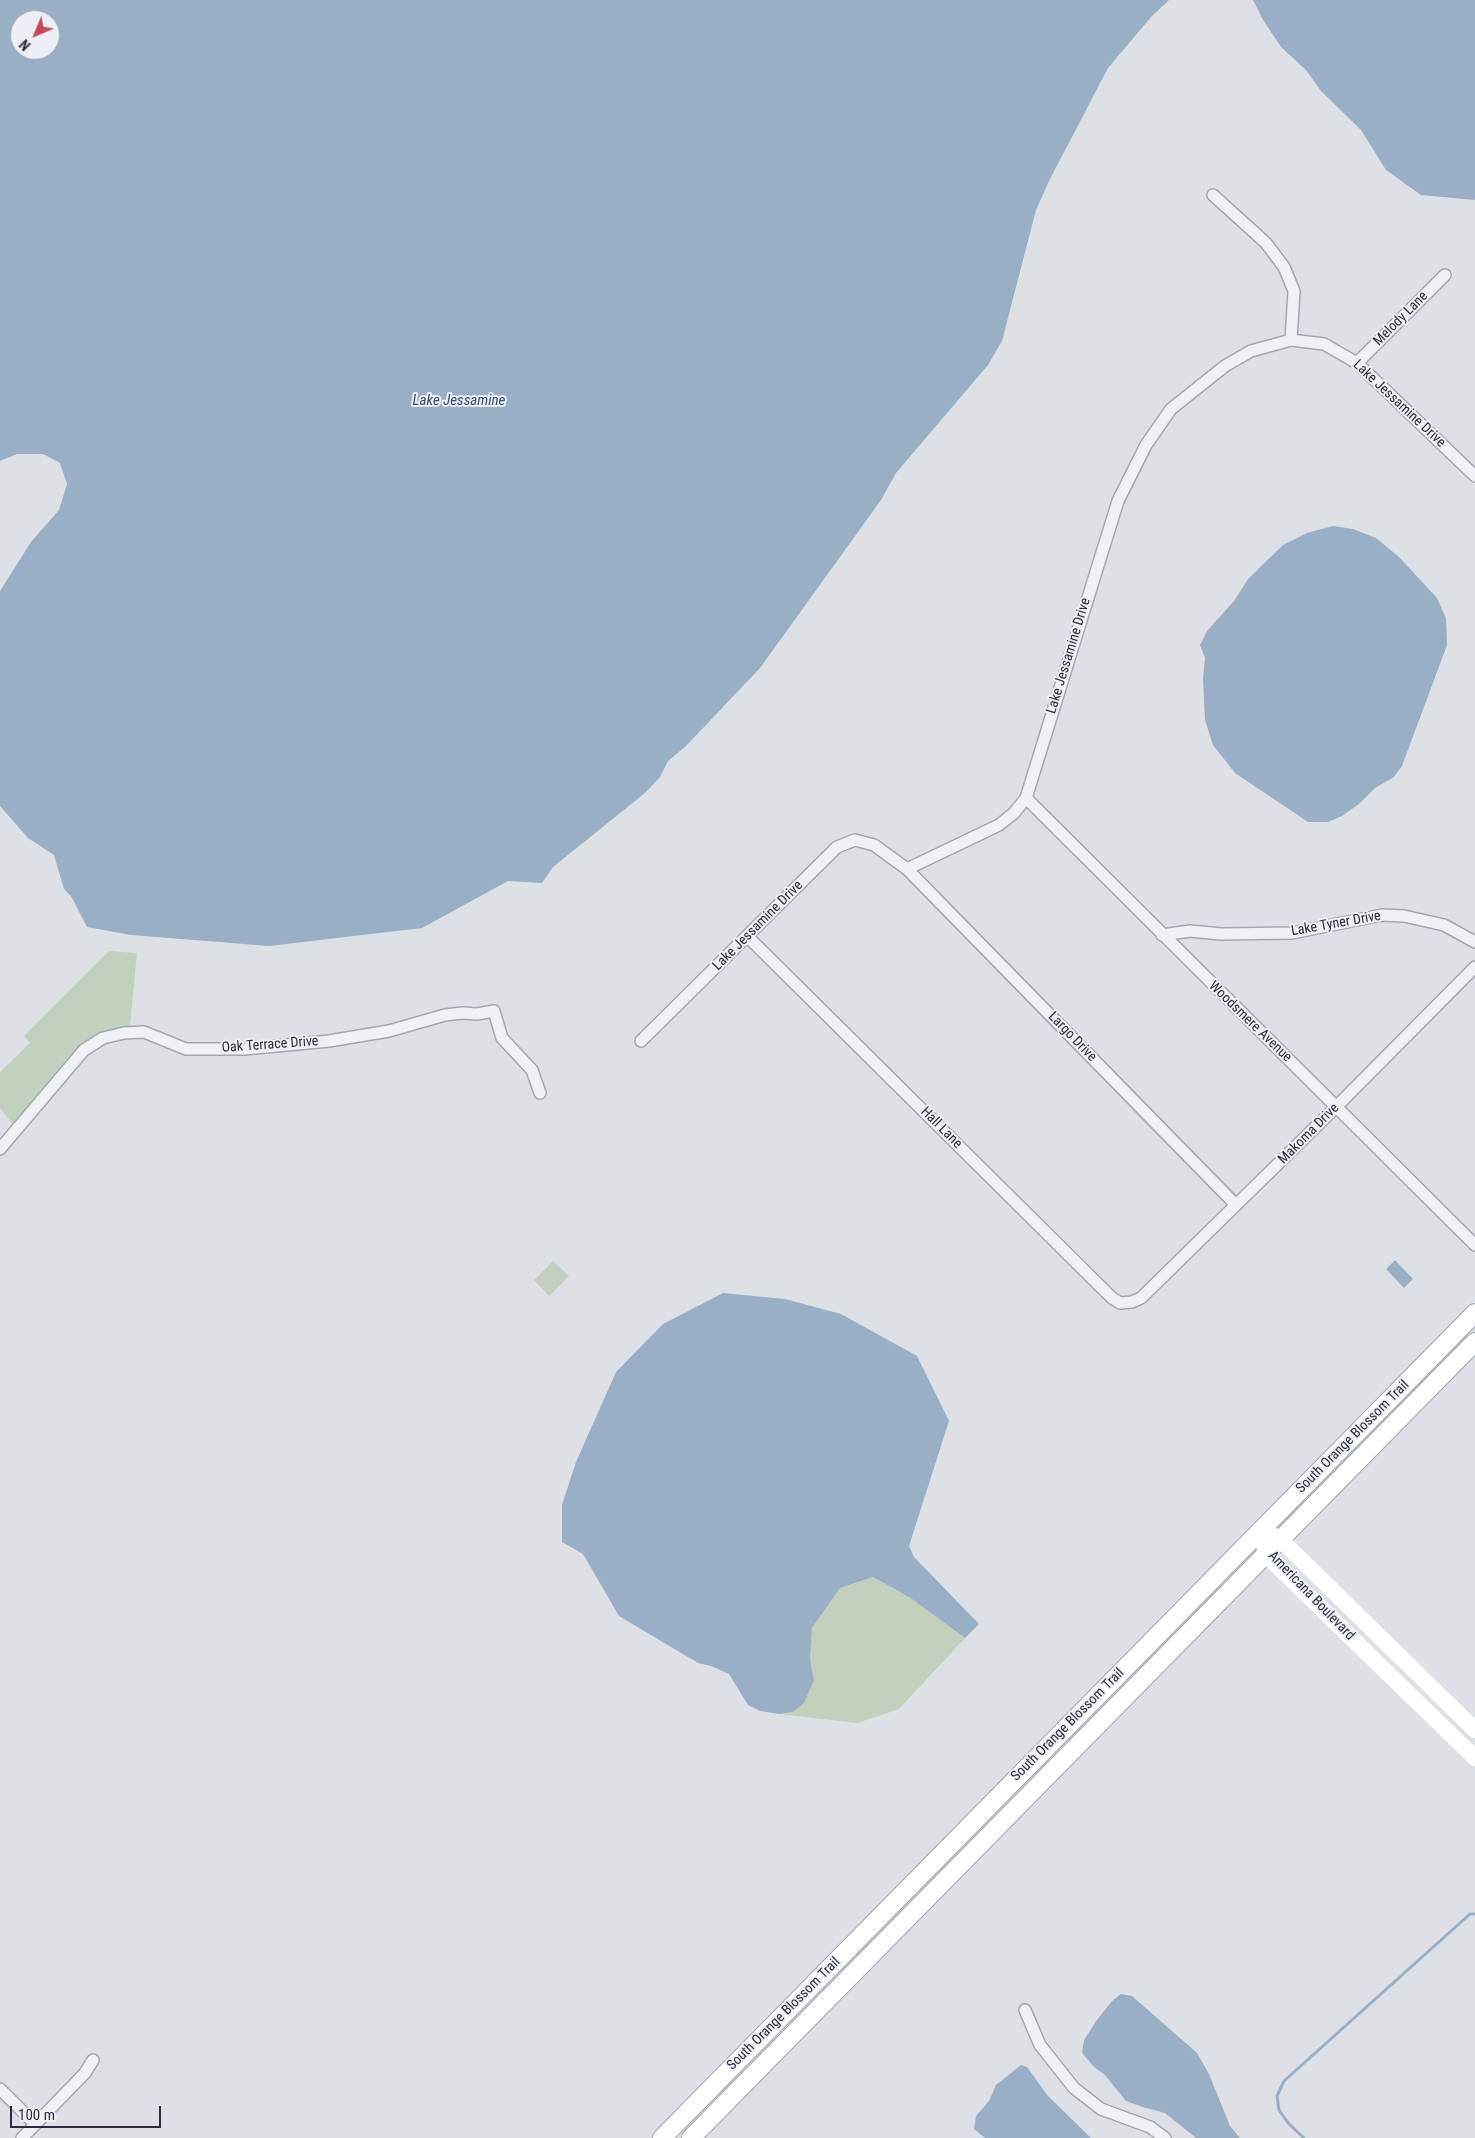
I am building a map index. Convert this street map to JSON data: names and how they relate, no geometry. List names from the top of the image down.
{
  "streets": {
    "main road": ["South Orange Blossom Trail", "Americana Boulevard"],
    "street": [
      "Melody Lane",
      "Lake Jessamine Drive",
      "Lake Tyner Drive",
      "Woodsmere Avenue",
      "Largo Drive",
      "Oak Terrace Drive",
      "Hall Lane",
      "Makoma Drive"
    ]
  },
  "crossings": [
    ["Melody Lane", "Lake Jessamine Drive"],
    ["Lake Jessamine Drive", "Woodsmere Avenue"],
    ["Lake Jessamine Drive", "Largo Drive"],
    ["Lake Jessamine Drive", "Hall Lane"],
    ["Lake Tyner Drive", "Woodsmere Avenue"],
    ["Woodsmere Avenue", "Makoma Drive"],
    ["Largo Drive", "Makoma Drive"],
    ["Hall Lane", "Makoma Drive"],
    ["South Orange Blossom Trail", "Americana Boulevard"]
  ],
  "water": ["Lake Jessamine"],
  "scale_bar": "100 m",
  "north": "bottom left"
}
